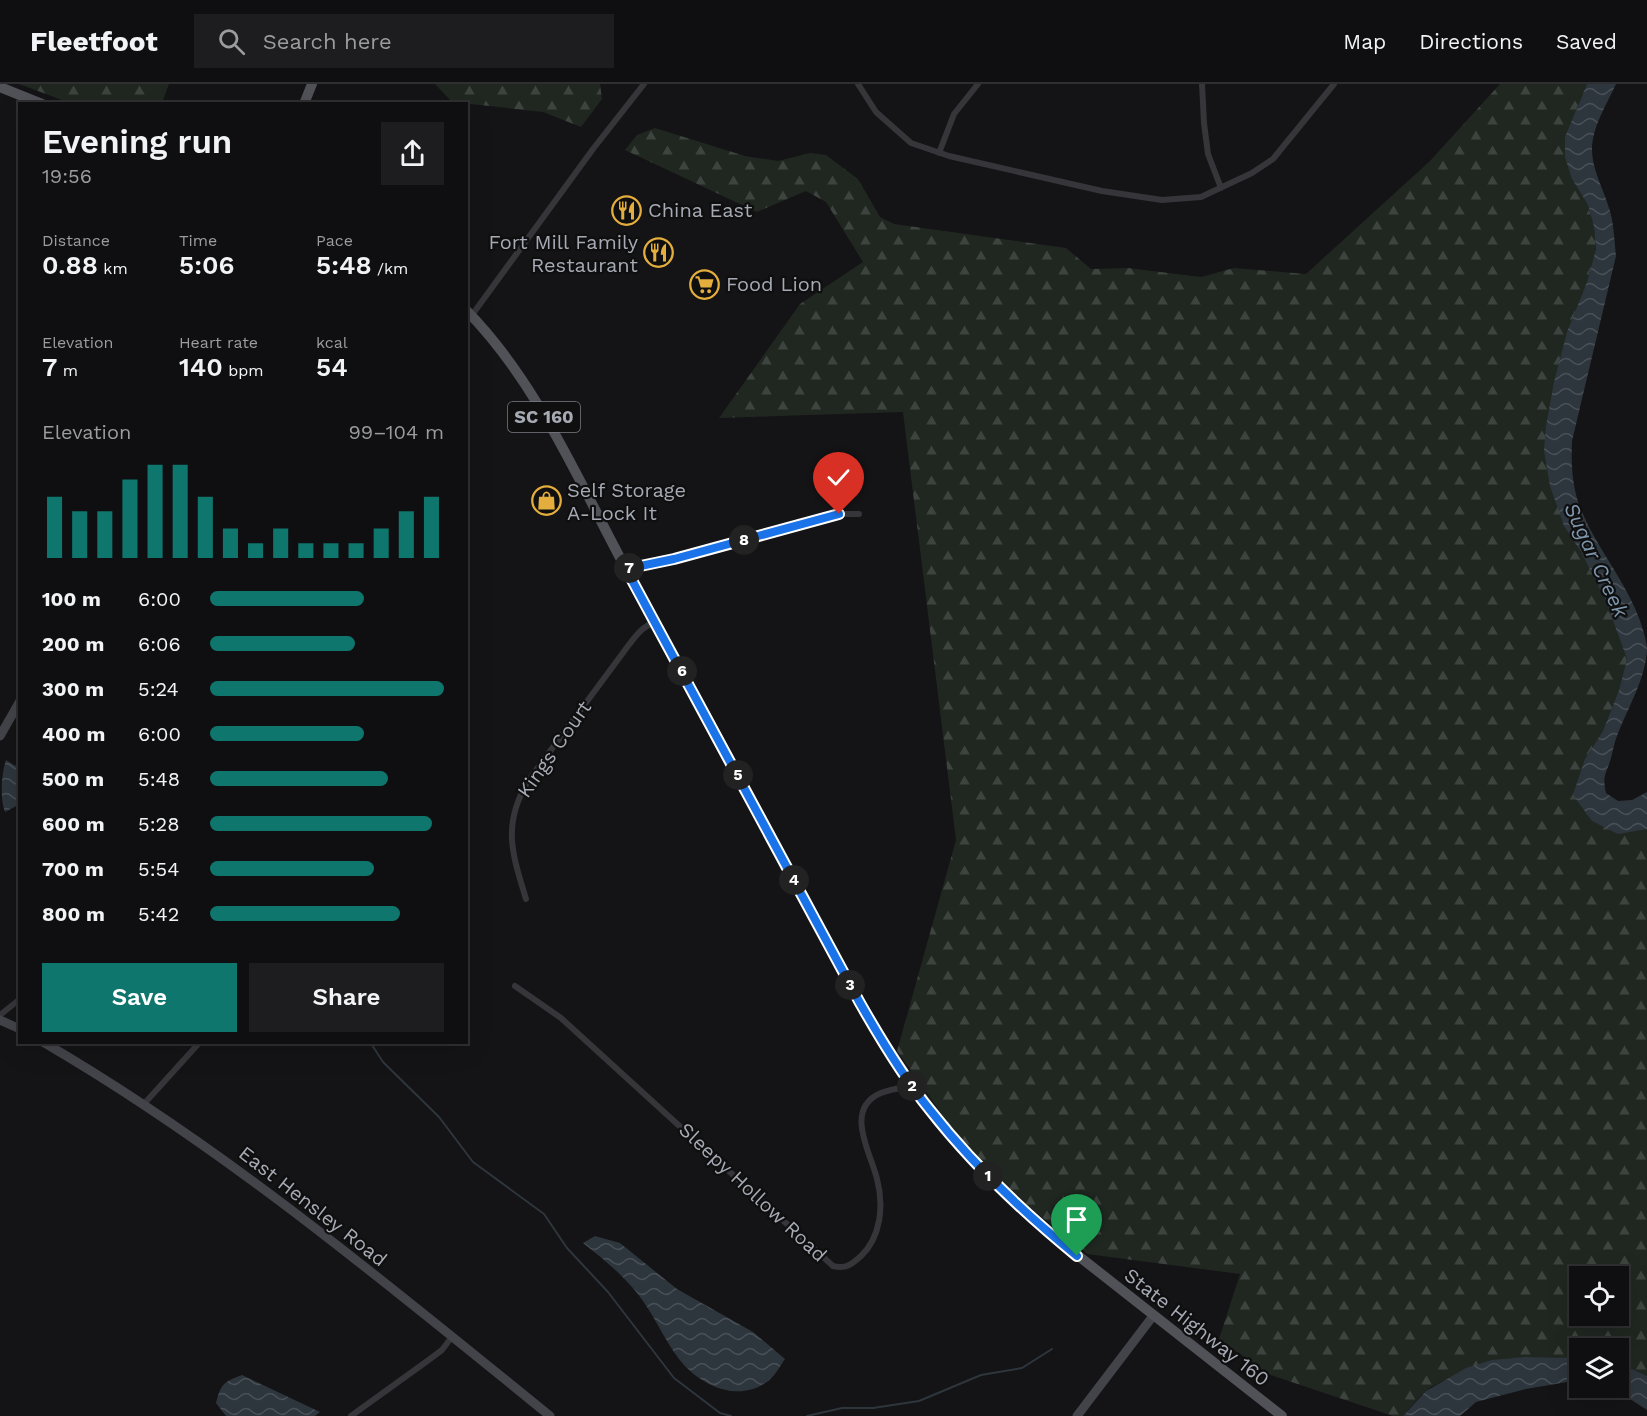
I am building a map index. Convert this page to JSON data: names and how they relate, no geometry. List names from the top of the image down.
{
  "streets": {
    "main road": ["SC 160", "East Hensley Road", "State Highway 160"],
    "street": ["Kings Court", "Sleepy Hollow Road"]
  },
  "crossings": [
    ["Kings Court", "State Highway 160"],
    ["Sleepy Hollow Road", "State Highway 160"]
  ],
  "water": ["Sugar Creek"],
  "places": {
    "restaurant": ["China East", "Fort Mill Family Restaurant"],
    "supermarket": ["Food Lion"],
    "shop": ["Self Storage A-Lock It"]
  },
  "page": {
    "header": "Fleetfoot",
    "search": "Search here",
    "nav": ["Map", "Directions", "Saved"],
    "heading": ["Evening run", "19:56"],
    "stats": [
      ["Distance", "0.88 km"],
      ["Time", "5:06"],
      ["Pace", "5:48 /km"],
      ["Elevation", "7 m"],
      ["Heart rate", "140 bpm"],
      ["kcal", "54"]
    ],
    "chart": ["Elevation", "99–104 m"],
    "pins": [
      "8",
      "7",
      "6",
      "5",
      "4",
      "3",
      "2",
      "1"
    ],
    "list": [
      {
        "name": "100 m",
        "note": "6:00"
      },
      {
        "name": "200 m",
        "note": "6:06"
      },
      {
        "name": "300 m",
        "note": "5:24"
      },
      {
        "name": "400 m",
        "note": "6:00"
      },
      {
        "name": "500 m",
        "note": "5:48"
      },
      {
        "name": "600 m",
        "note": "5:28"
      },
      {
        "name": "700 m",
        "note": "5:54"
      },
      {
        "name": "800 m",
        "note": "5:42"
      }
    ],
    "buttons": ["Save", "Share"]
  }
}
